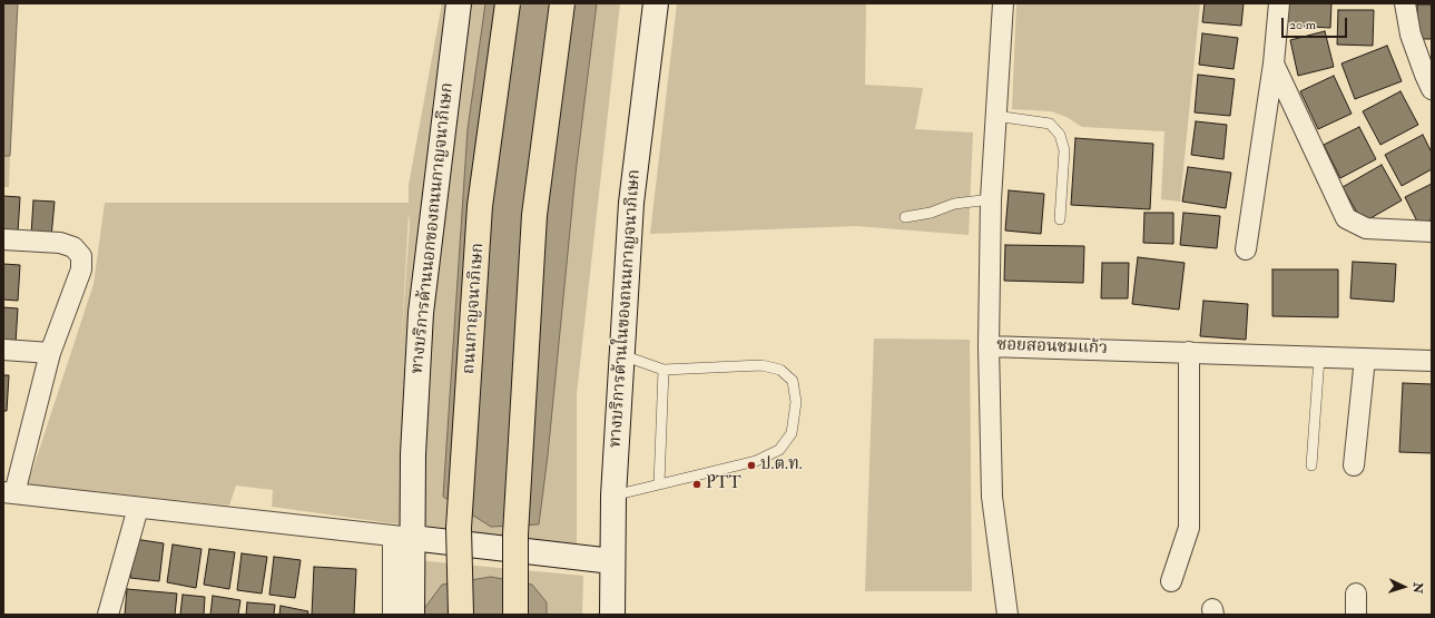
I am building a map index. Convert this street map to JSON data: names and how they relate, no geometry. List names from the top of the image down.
{
  "streets": {
    "highway": ["ถนนกาญจนาภิเษก"],
    "main road": ["ทางบริการด้านนอกของถนนกาญจนาภิเษก", "ทางบริการด้านในของถนนกาญจนาภิเษก"],
    "street": ["ซอยสอนชมแก้ว"]
  },
  "places": ["ป.ต.ท.", "PTT"],
  "scale_bar": "20 m",
  "north": "right"
}
